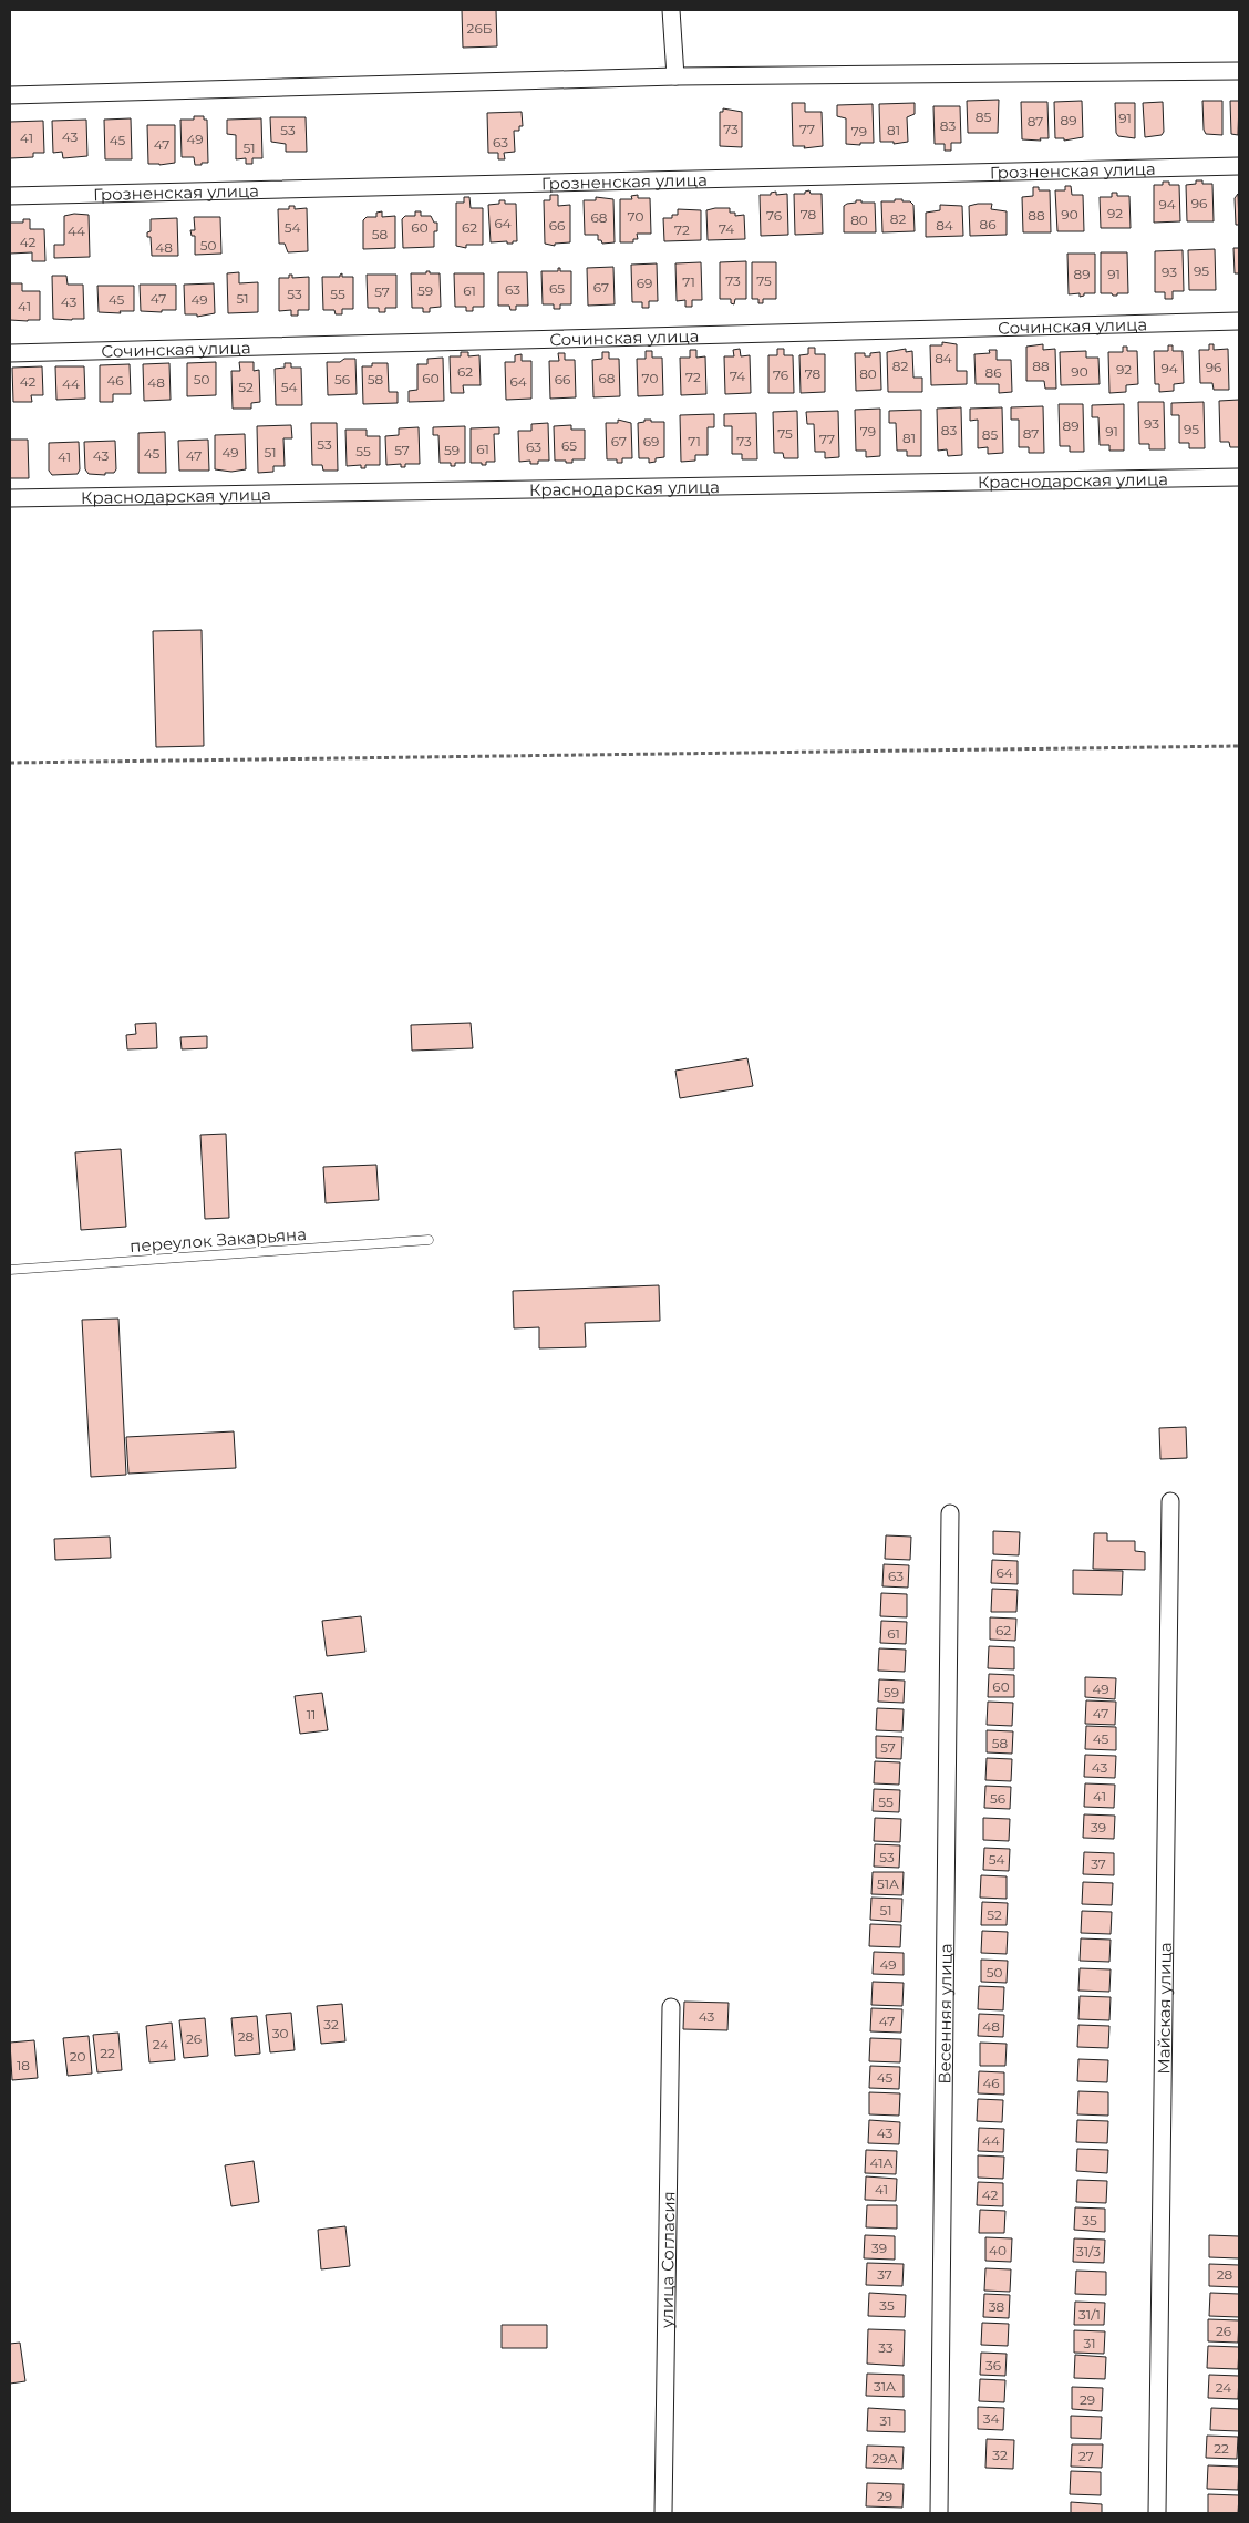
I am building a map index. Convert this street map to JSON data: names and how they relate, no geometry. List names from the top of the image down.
{
  "streets": {
    "street": [
      "Грозненская улица",
      "Сочинская улица",
      "Краснодарская улица",
      "Майская улица",
      "Весенняя улица",
      "улица Согласия"
    ],
    "lane": ["переулок Закарьяна"]
  },
  "house_numbers": [
    "26Б",
    "85",
    "91",
    "89",
    "87",
    "83",
    "73",
    "77",
    "53",
    "81",
    "79",
    "43",
    "41",
    "49",
    "45",
    "63",
    "47",
    "51",
    "96",
    "94",
    "92",
    "78",
    "90",
    "76",
    "88",
    "70",
    "68",
    "82",
    "80",
    "64",
    "86",
    "66",
    "84",
    "54",
    "60",
    "62",
    "74",
    "72",
    "44",
    "58",
    "42",
    "50",
    "48",
    "95",
    "93",
    "89",
    "91",
    "73",
    "75",
    "71",
    "69",
    "67",
    "65",
    "63",
    "59",
    "61",
    "57",
    "53",
    "55",
    "47",
    "51",
    "45",
    "49",
    "43",
    "41",
    "84",
    "82",
    "88",
    "96",
    "94",
    "92",
    "62",
    "90",
    "86",
    "78",
    "80",
    "76",
    "74",
    "72",
    "60",
    "68",
    "70",
    "50",
    "56",
    "58",
    "66",
    "46",
    "42",
    "64",
    "48",
    "44",
    "52",
    "54",
    "93",
    "89",
    "95",
    "83",
    "79",
    "91",
    "75",
    "87",
    "85",
    "81",
    "77",
    "67",
    "69",
    "71",
    "73",
    "53",
    "65",
    "63",
    "61",
    "57",
    "59",
    "55",
    "49",
    "51",
    "45",
    "43",
    "47",
    "41",
    "64",
    "63",
    "62",
    "61",
    "60",
    "49",
    "59",
    "47",
    "11",
    "45",
    "58",
    "57",
    "43",
    "41",
    "56",
    "55",
    "39",
    "53",
    "54",
    "37",
    "51А",
    "51",
    "52",
    "49",
    "50",
    "43",
    "47",
    "32",
    "48",
    "30",
    "28",
    "26",
    "24",
    "22",
    "20",
    "18",
    "45",
    "46",
    "43",
    "44",
    "41А",
    "41",
    "42",
    "35",
    "39",
    "40",
    "31/3",
    "37",
    "28",
    "35",
    "38",
    "31/1",
    "26",
    "31",
    "33",
    "36",
    "31А",
    "24",
    "29",
    "34",
    "31",
    "22",
    "32",
    "27",
    "29А",
    "29"
  ]
}
